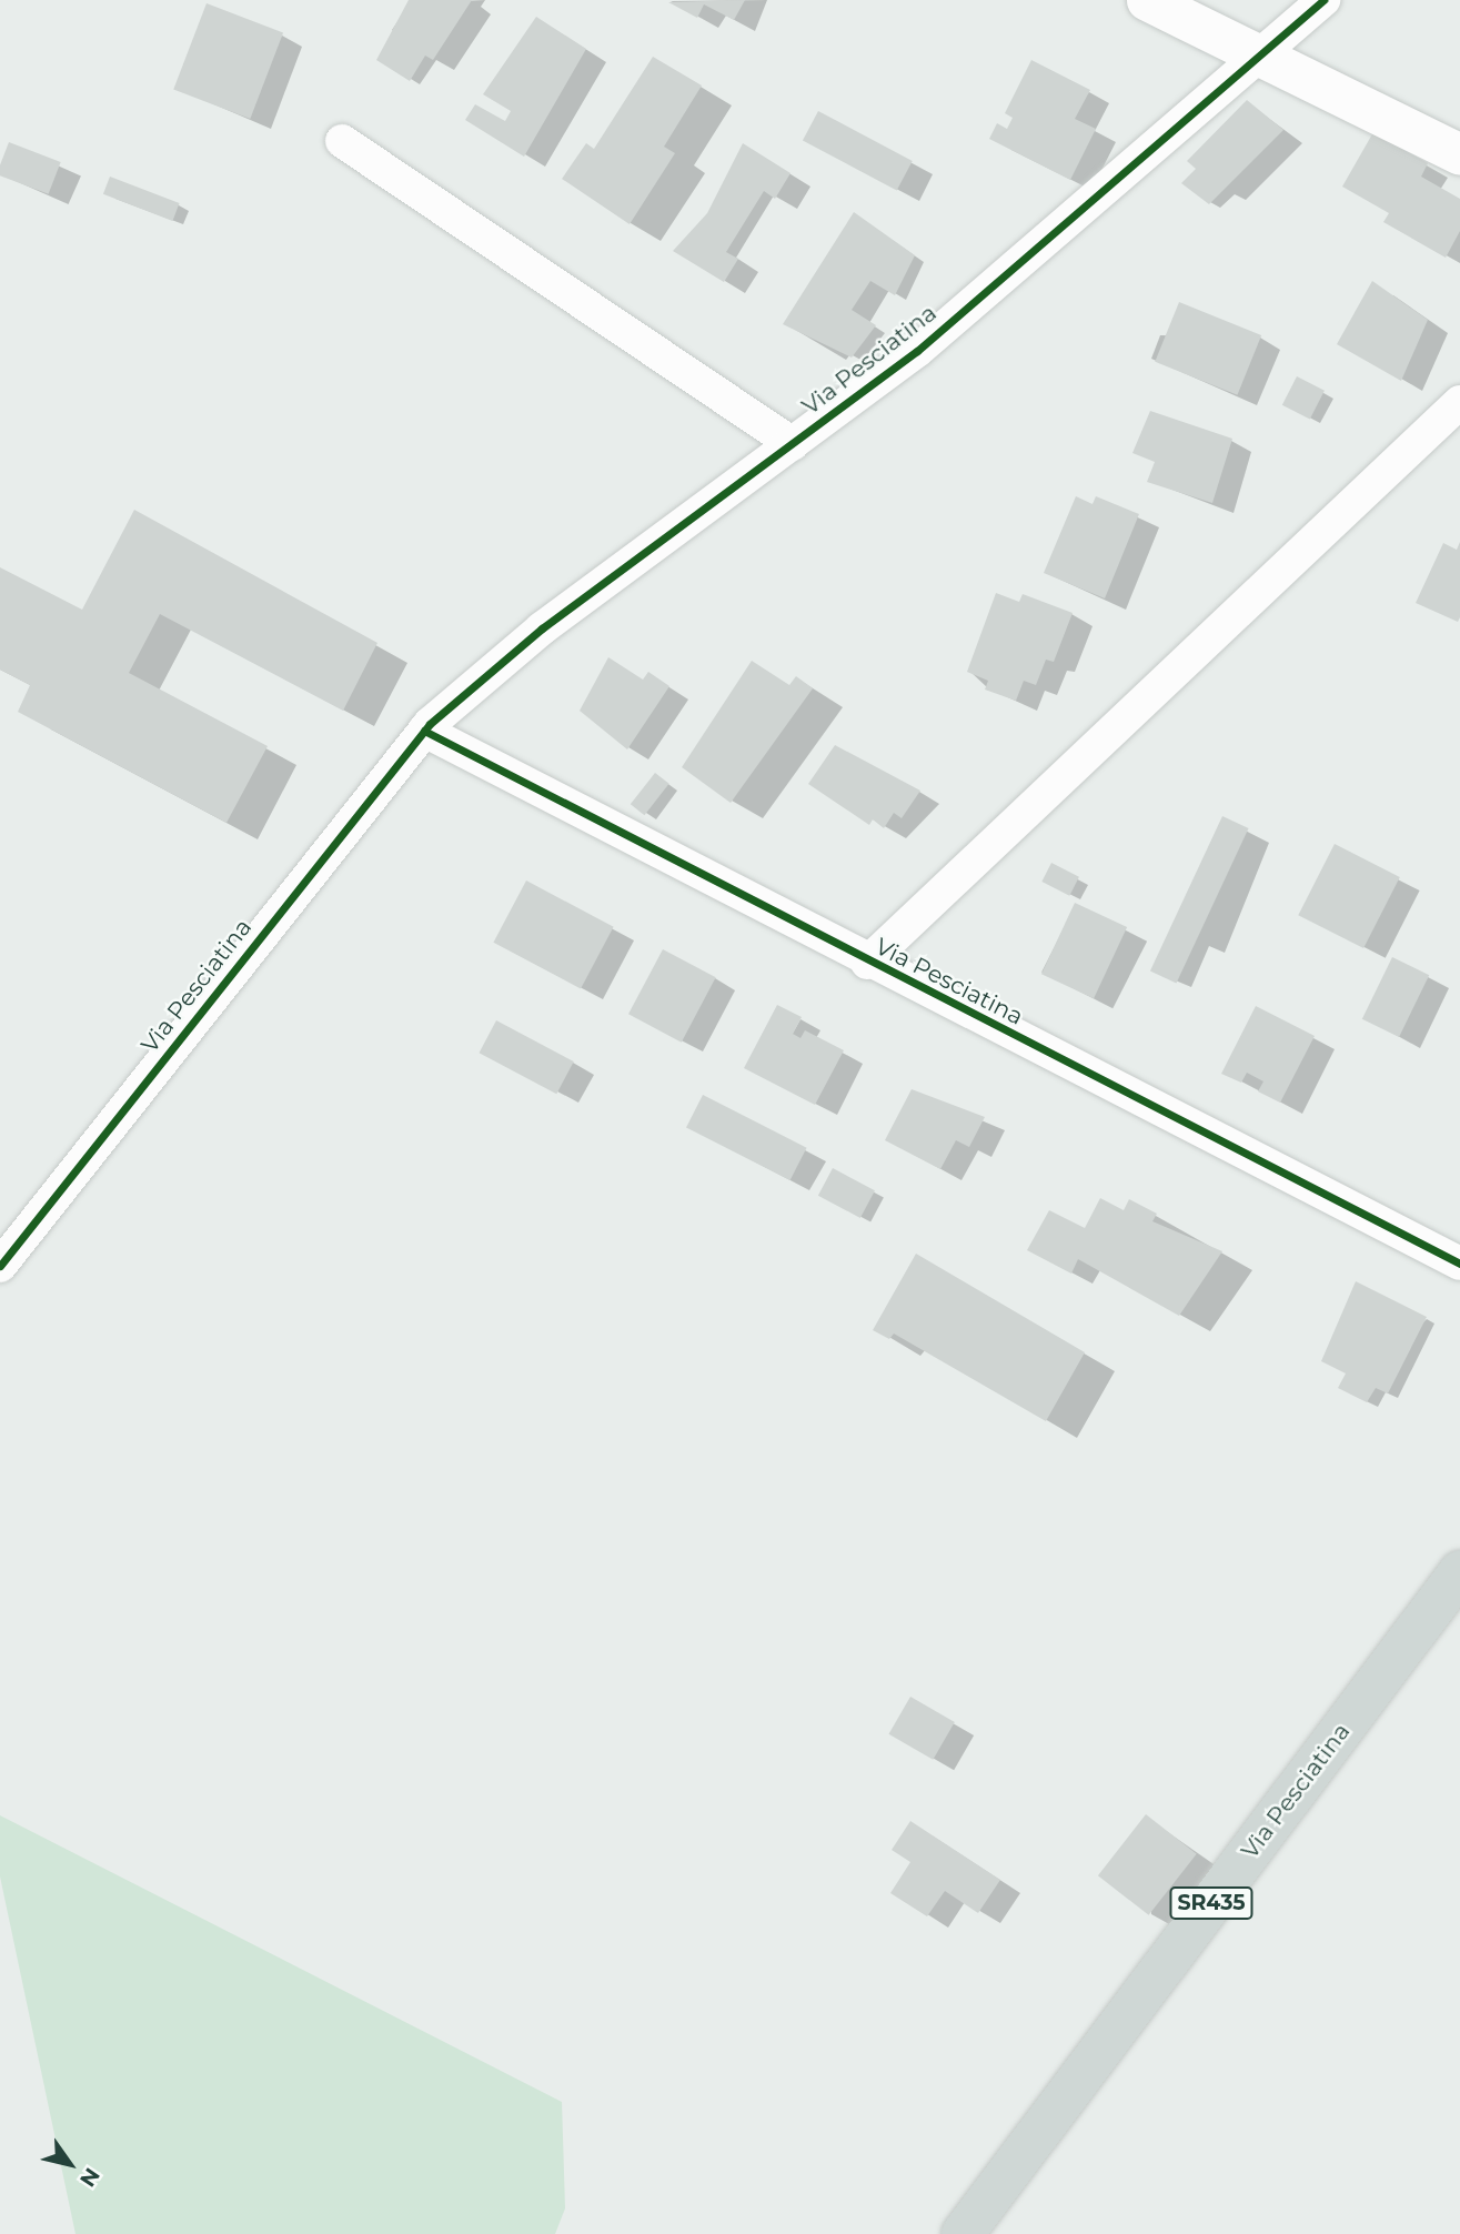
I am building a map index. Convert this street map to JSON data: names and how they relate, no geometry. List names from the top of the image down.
{
  "streets": {
    "main road": ["Via Pesciatina", "SR435"]
  },
  "north": "bottom right"
}
